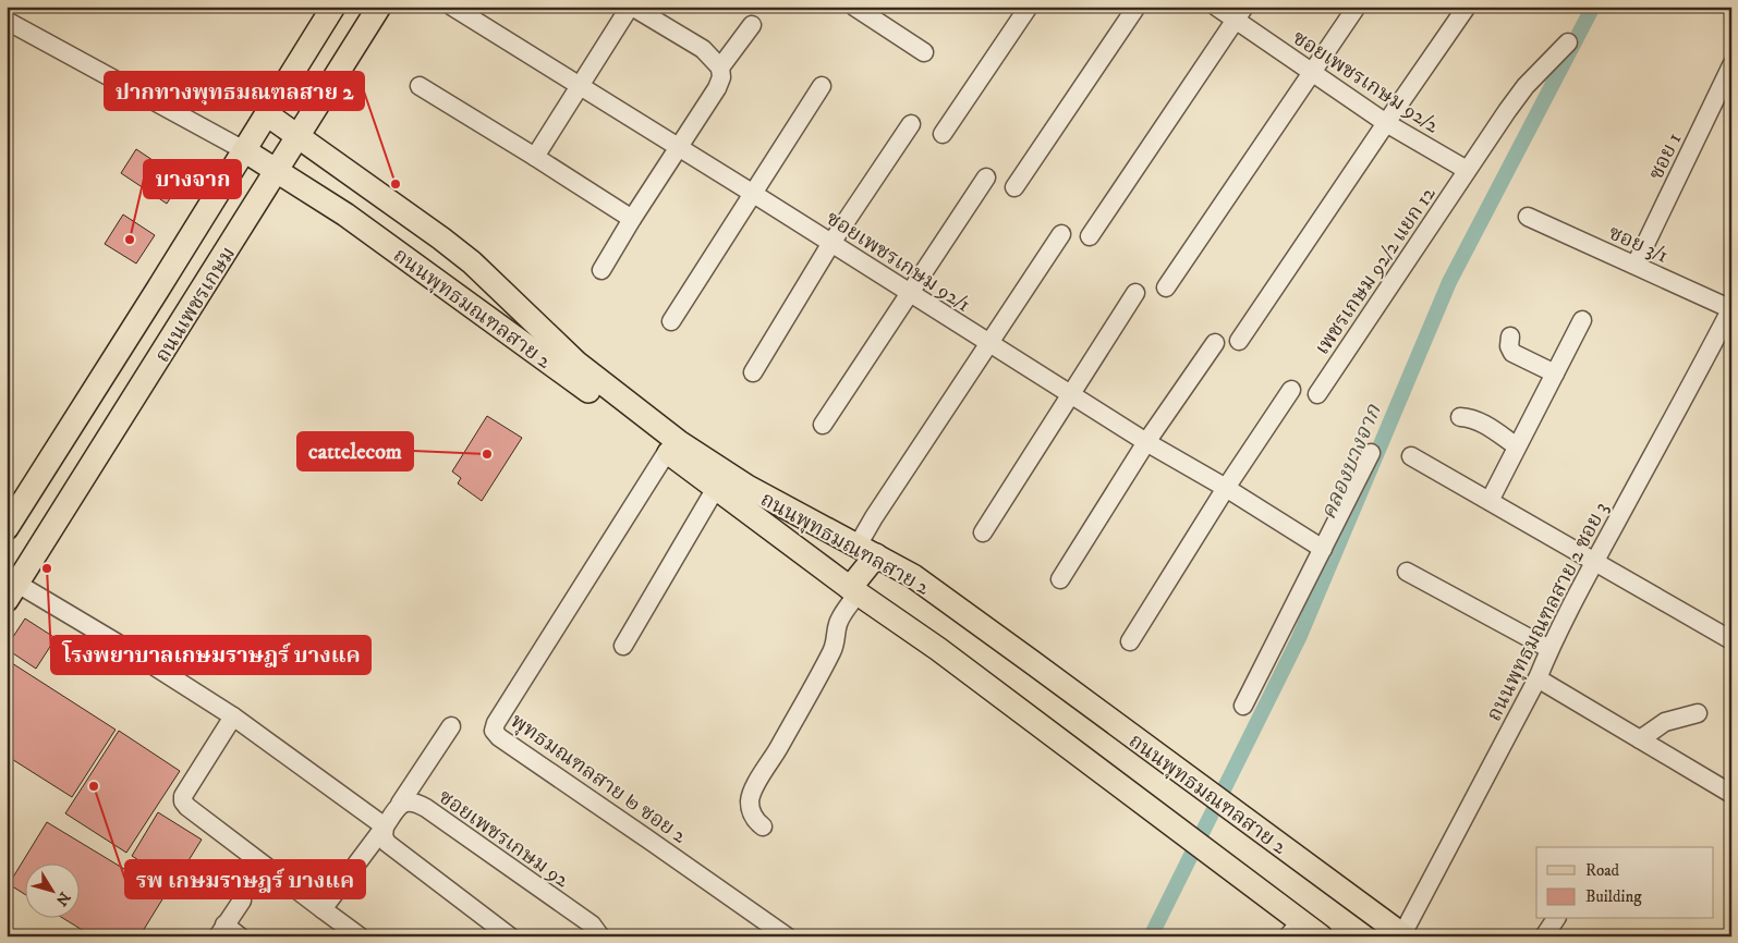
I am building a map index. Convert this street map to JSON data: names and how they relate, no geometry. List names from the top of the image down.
{
  "streets": {
    "main road": ["ถนนเพชรเกษม", "ถนนพุทธมณฑลสาย 2"],
    "street": [
      "ซอยเพชรเกษม 92/2",
      "ซอย 1",
      "ซอย 3/1",
      "ซอยเพชรเกษม 92/1",
      "เพชรเกษม 92/2 แยก 12",
      "ถนนพุทธมณฑลสาย 2 ซอย 3",
      "พุทธมณฑลสาย ๒ ซอย 2",
      "ซอยเพชรเกษม 92"
    ]
  },
  "crossings": [
    ["ซอยเพชรเกษม 92/2", "เพชรเกษม 92/2 แยก 12"],
    ["ซอย 1", "ซอย 3/1"],
    ["ซอย 3/1", "ถนนพุทธมณฑลสาย 2 ซอย 3"],
    ["ถนนเพชรเกษม", "ถนนพุทธมณฑลสาย 2"],
    ["ถนนพุทธมณฑลสาย 2", "ถนนพุทธมณฑลสาย 2 ซอย 3"],
    ["ถนนพุทธมณฑลสาย 2", "พุทธมณฑลสาย ๒ ซอย 2"]
  ],
  "water": ["คลองบางจาก"],
  "places": [
    "ปากทางพุทธมณฑลสาย 2",
    "บางจาก",
    "cattelecom",
    "โรงพยาบาลเกษมราษฎร์ บางแค",
    "รพ เกษมราษฎร์ บางแค"
  ],
  "legend": ["Road", "Building"],
  "north": "bottom right"
}
